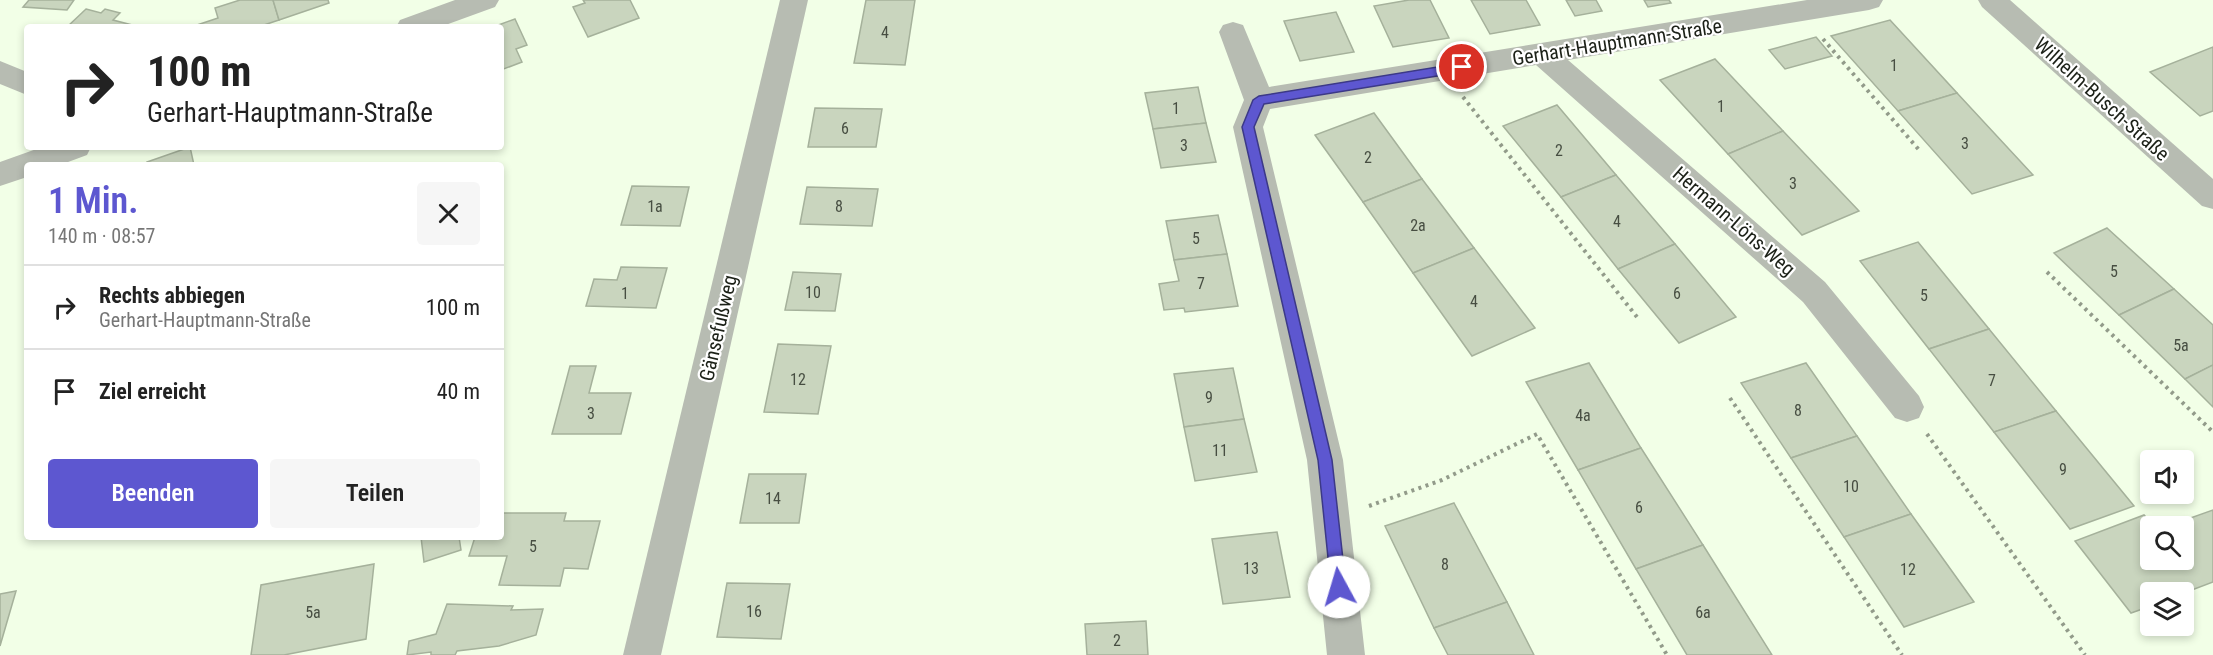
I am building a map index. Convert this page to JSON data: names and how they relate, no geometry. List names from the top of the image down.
{
  "streets": {
    "street": [
      "Gerhart-Hauptmann-Straße",
      "Wilhelm-Busch-Straße",
      "Hermann-Löns-Weg",
      "Gänsefußweg"
    ]
  },
  "crossings": [
    ["Gerhart-Hauptmann-Straße", "Hermann-Löns-Weg"]
  ],
  "house_numbers": [
    "4",
    "1",
    "1",
    "1",
    "6",
    "3",
    "3",
    "2",
    "2",
    "3",
    "1a",
    "8",
    "4",
    "2a",
    "5",
    "5",
    "7",
    "10",
    "1",
    "6",
    "5",
    "4",
    "5a",
    "12",
    "7",
    "9",
    "8",
    "3",
    "4a",
    "11",
    "9",
    "10",
    "14",
    "6",
    "5",
    "8",
    "13",
    "12",
    "16",
    "5a",
    "6a",
    "2"
  ],
  "page": {
    "turn": ["100 m", "Gerhart-Hauptmann-Straße"],
    "heading": ["1 Min.", "140 m · 08:57"],
    "list": [
      {
        "name": "Rechts abbiegen",
        "note": "Gerhart-Hauptmann-Straße",
        "value": "100 m"
      },
      {
        "name": "Ziel erreicht",
        "value": "40 m"
      }
    ],
    "buttons": ["Beenden", "Teilen"]
  }
}
